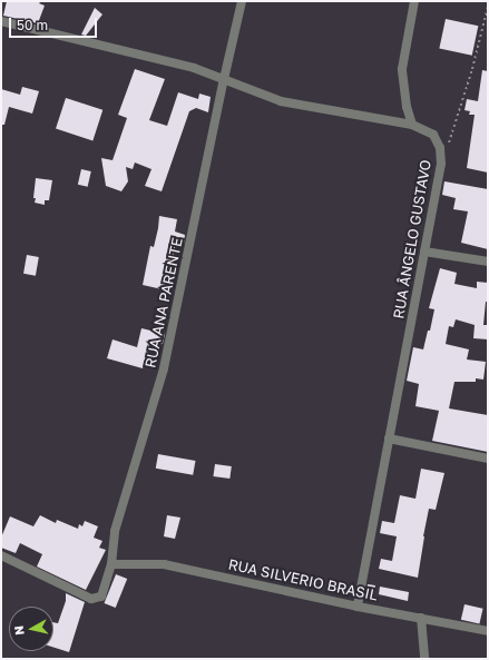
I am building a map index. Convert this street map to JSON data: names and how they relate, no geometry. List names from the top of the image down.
{
  "streets": {
    "street": ["RUA ÂNGELO GUSTAVO", "RUA ANA PARENTE", "RUA SILVERIO BRASIL"]
  },
  "crossings": [
    ["RUA ÂNGELO GUSTAVO", "RUA ANA PARENTE"],
    ["RUA ÂNGELO GUSTAVO", "RUA SILVERIO BRASIL"],
    ["RUA ANA PARENTE", "RUA SILVERIO BRASIL"]
  ],
  "scale_bar": "50 m",
  "north": "left"
}
